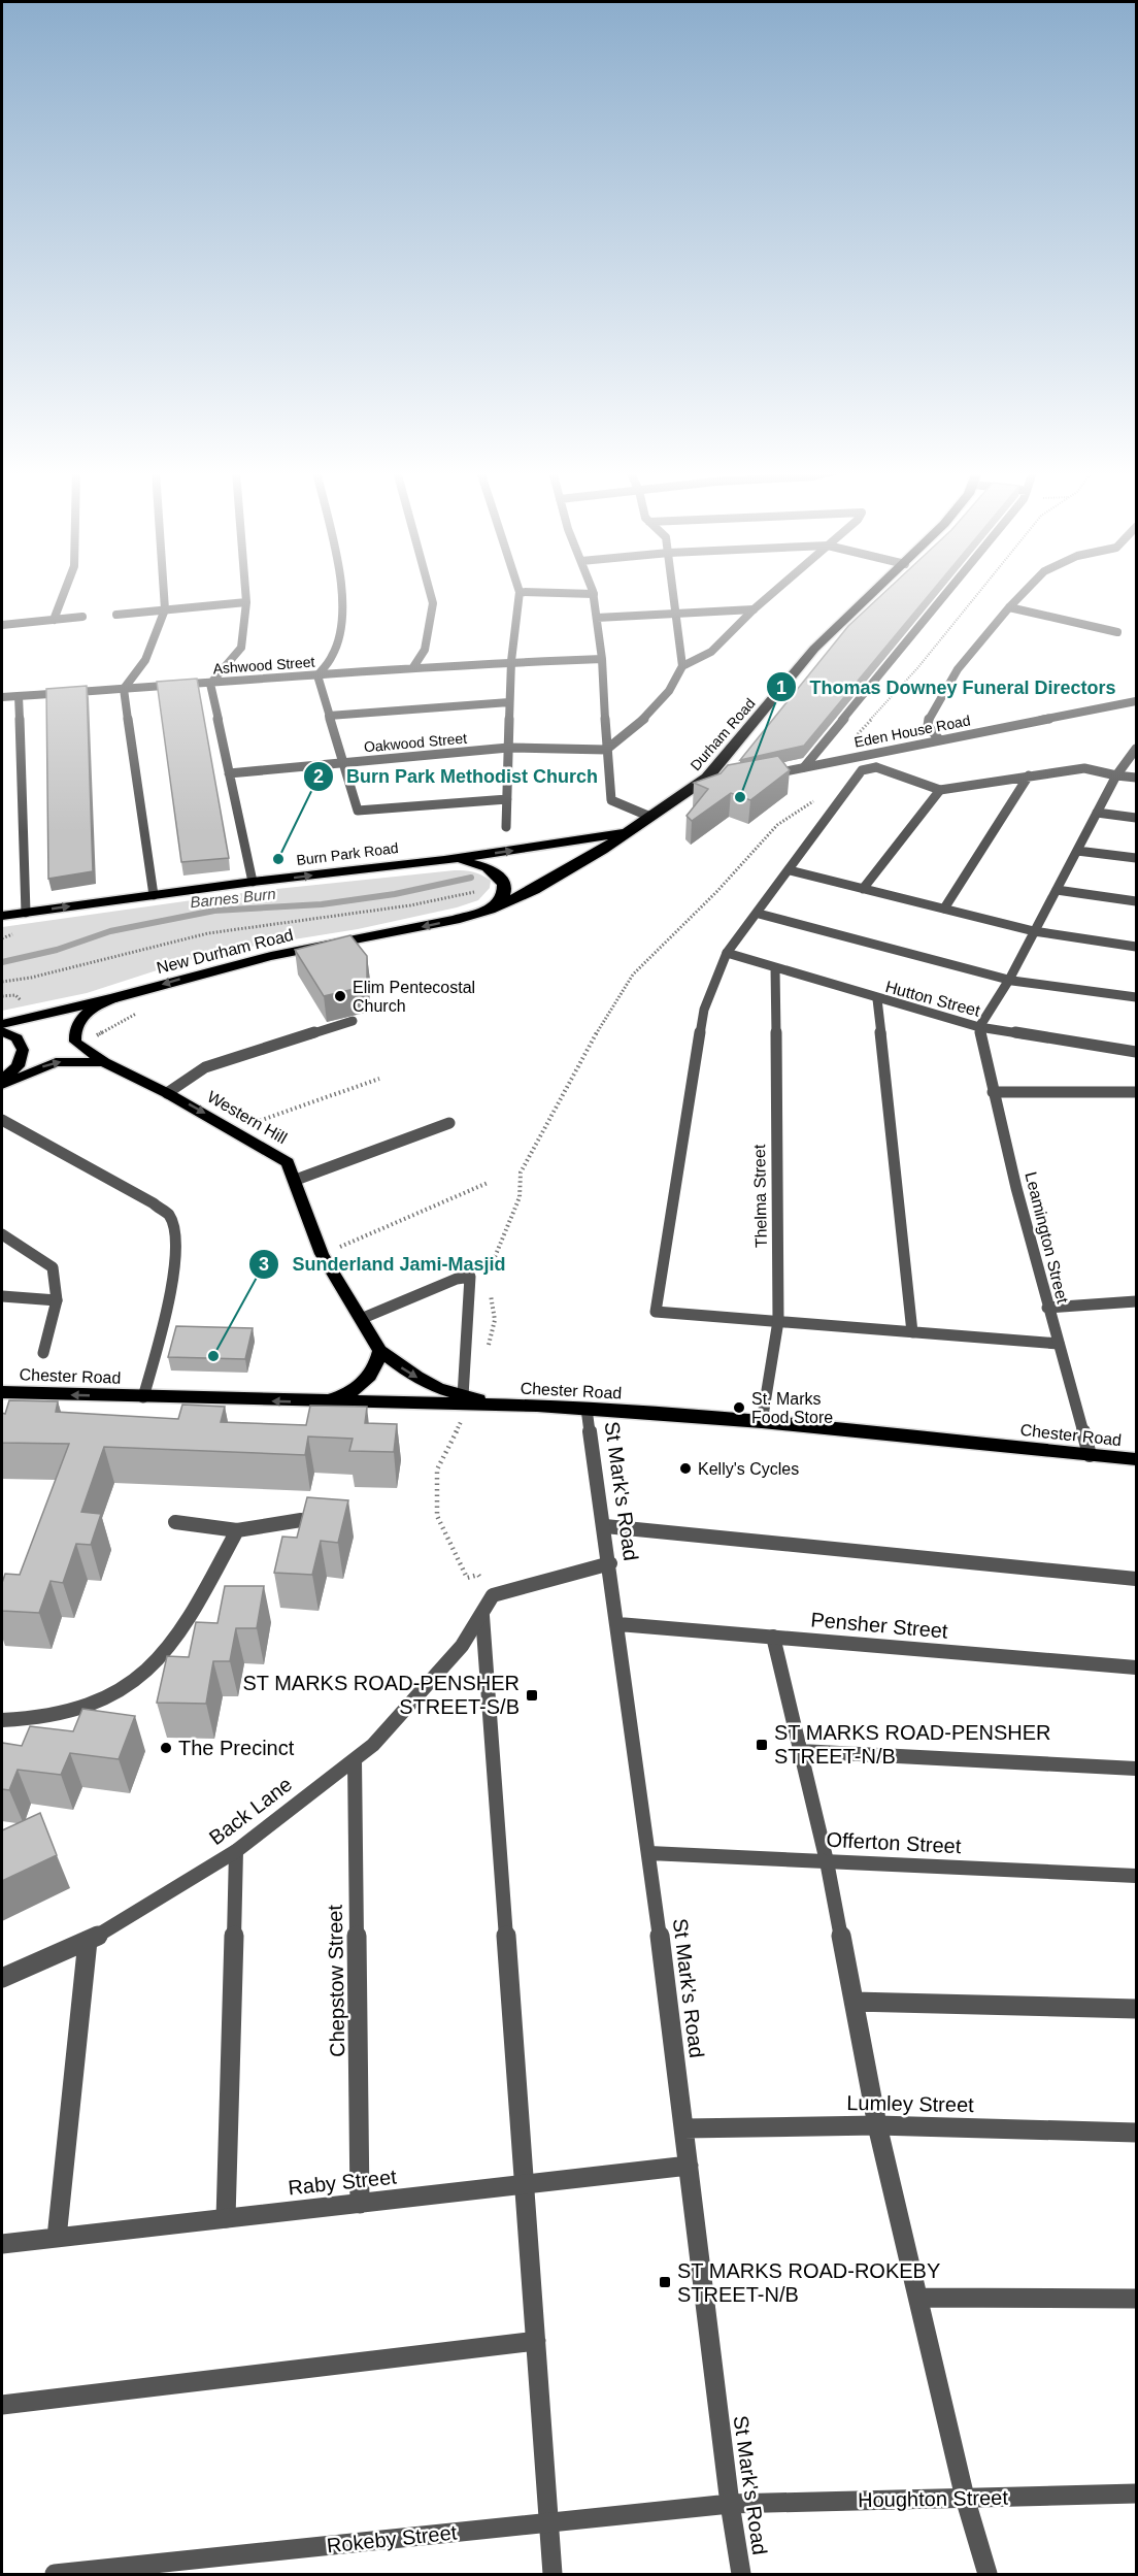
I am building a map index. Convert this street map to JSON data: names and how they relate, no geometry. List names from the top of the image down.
{
  "streets": {
    "highway": ["Durham Road", "Burn Park Road", "New Durham Road"],
    "main road": ["Western Hill", "Chester Road"],
    "street": [
      "Ashwood Street",
      "Eden House Road",
      "Oakwood Street",
      "Hutton Street",
      "Thelma Street",
      "Leamington Street",
      "St Mark's Road",
      "Pensher Street",
      "Back Lane",
      "Offerton Street",
      "Chepstow Street",
      "Lumley Street",
      "Raby Street",
      "Houghton Street",
      "Rokeby Street"
    ]
  },
  "crossings": [
    ["Durham Road", "Burn Park Road"],
    ["Durham Road", "New Durham Road"],
    ["Burn Park Road", "New Durham Road"],
    ["New Durham Road", "Western Hill"],
    ["Hutton Street", "Thelma Street"],
    ["Hutton Street", "Leamington Street"],
    ["Western Hill", "Chester Road"],
    ["Thelma Street", "Chester Road"],
    ["Leamington Street", "Chester Road"],
    ["Chester Road", "St Mark's Road"],
    ["St Mark's Road", "Pensher Street"],
    ["St Mark's Road", "Offerton Street"],
    ["St Mark's Road", "Lumley Street"],
    ["St Mark's Road", "Raby Street"],
    ["St Mark's Road", "Houghton Street"],
    ["St Mark's Road", "Rokeby Street"],
    ["Back Lane", "Chepstow Street"],
    ["Chepstow Street", "Raby Street"],
    ["Houghton Street", "Rokeby Street"]
  ],
  "one_way": ["Burn Park Road", "New Durham Road"],
  "water": ["Barnes Burn"],
  "places": {
    "other": [
      "Thomas Downey Funeral Directors",
      "Burn Park Methodist Church",
      "Elim Pentecostal Church",
      "Sunderland Jami-Masjid",
      "St. Marks Food Store",
      "Kelly's Cycles",
      "The Precinct"
    ],
    "transit": ["ST MARKS ROAD-PENSHER STREET-S/B", "ST MARKS ROAD-PENSHER STREET-N/B", "ST MARKS ROAD-ROKEBY STREET-N/B"]
  }
}
